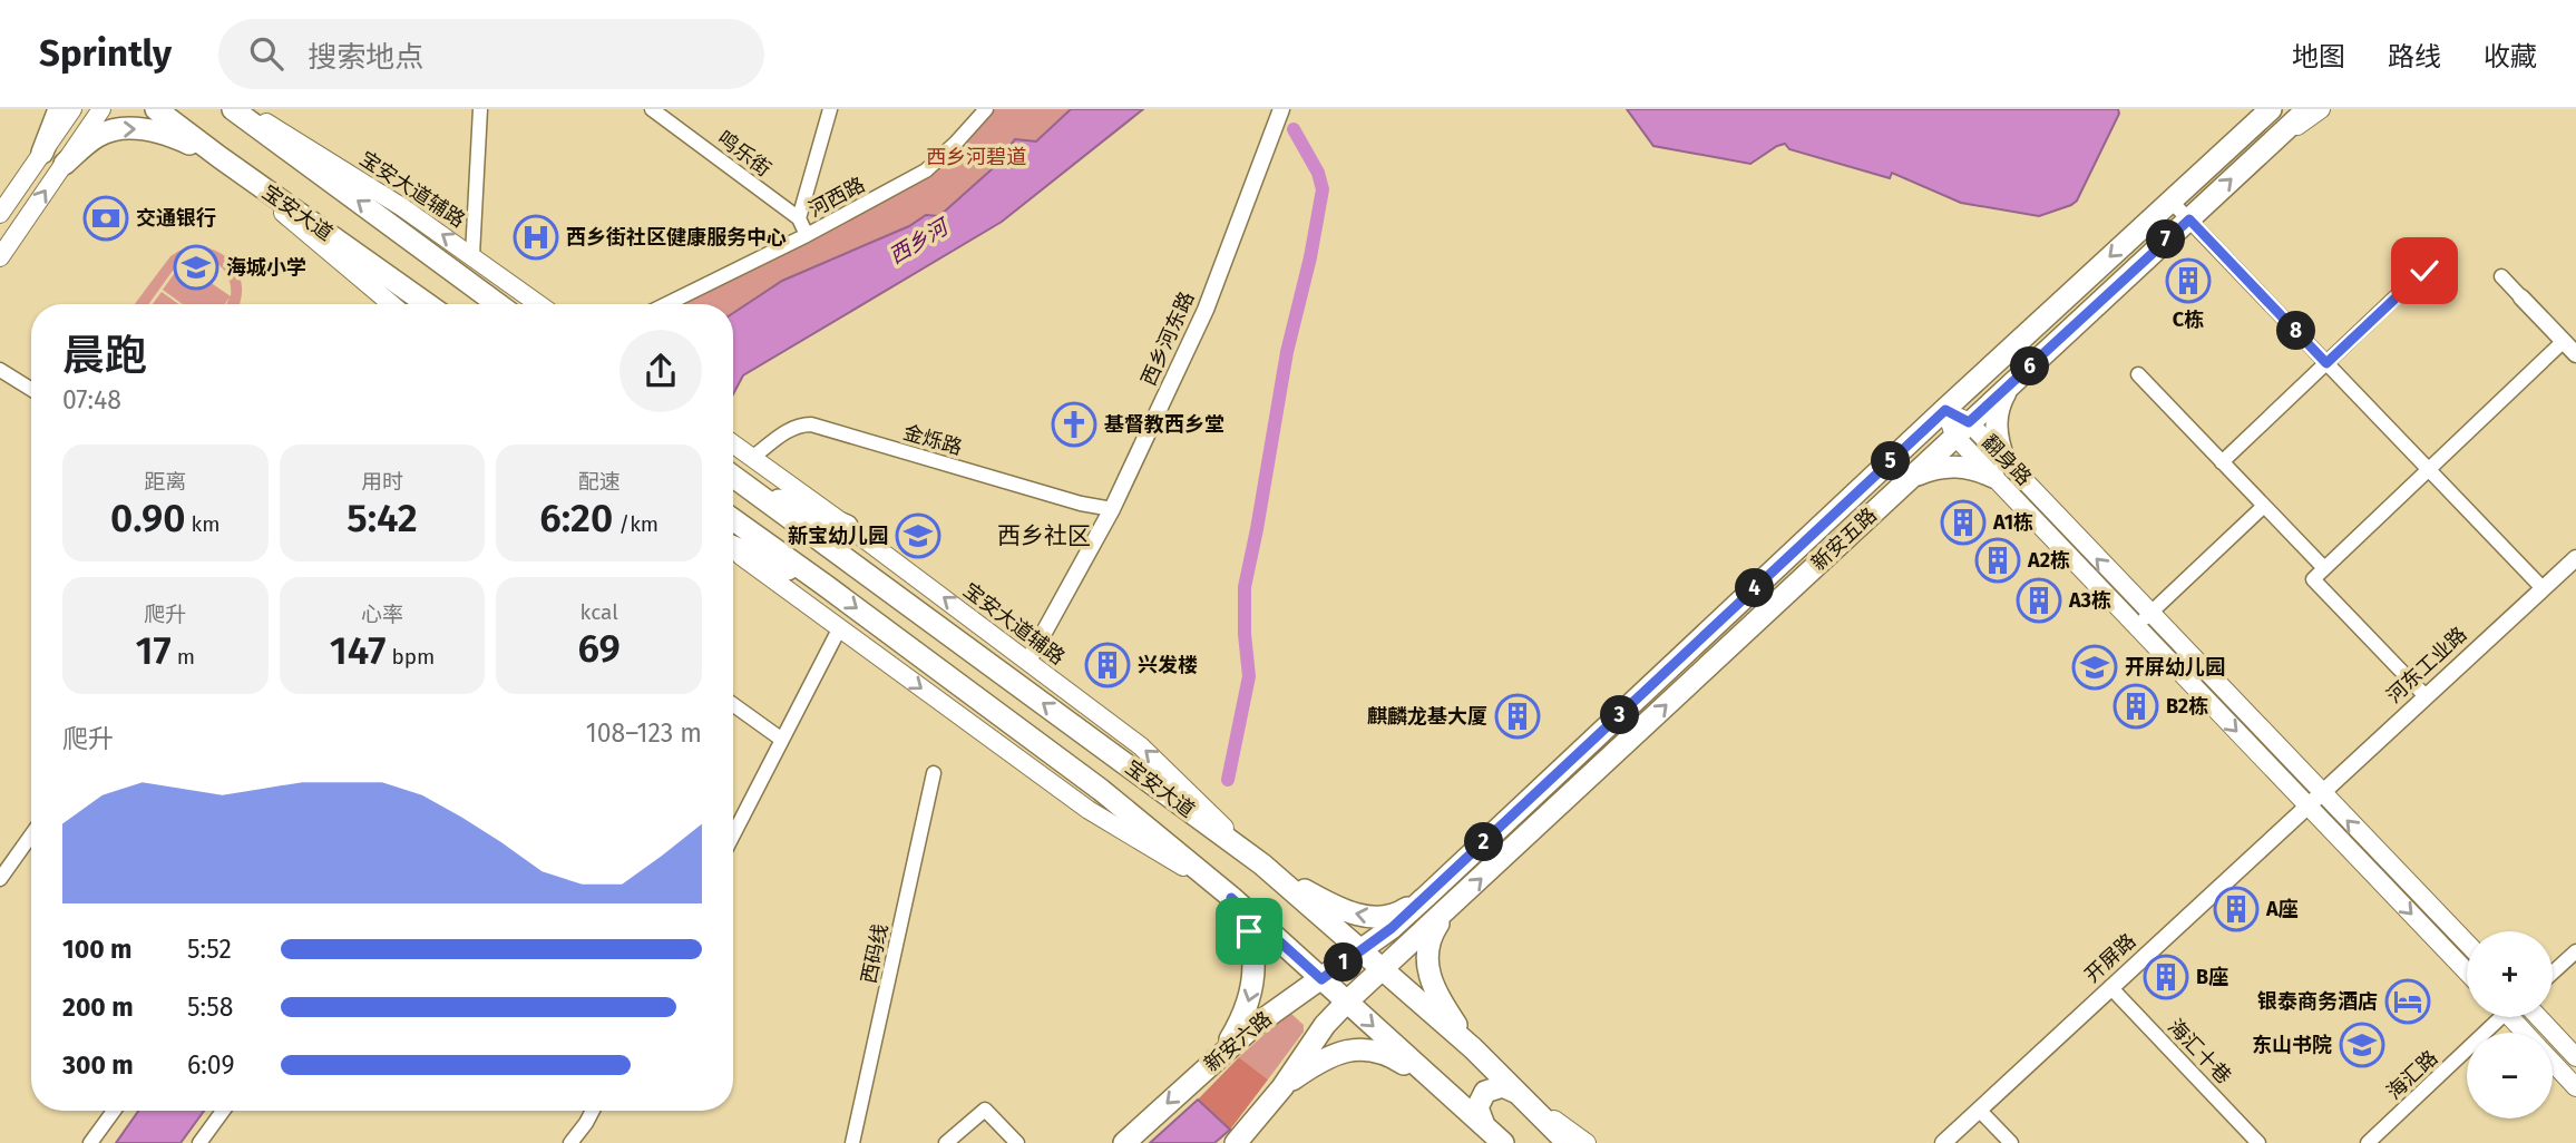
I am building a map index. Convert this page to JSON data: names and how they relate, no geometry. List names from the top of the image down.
{
  "streets": {
    "main road": [
      "宝安大道辅路",
      "宝安大道",
      "翻身路",
      "新安五路",
      "新安六路"
    ],
    "street": [
      "鸣乐街",
      "河西路",
      "西乡河东路",
      "金烁路",
      "河东工业路",
      "西码线",
      "开屏路",
      "海汇十巷",
      "海汇路"
    ]
  },
  "crossings": [
    ["鸣乐街", "河西路"],
    ["宝安大道辅路", "宝安大道"],
    ["宝安大道辅路", "西乡河东路"],
    ["宝安大道辅路", "金烁路"],
    ["宝安大道", "新安五路"],
    ["宝安大道", "新安六路"],
    ["西乡河东路", "金烁路"],
    ["翻身路", "新安五路"],
    ["翻身路", "河东工业路"],
    ["翻身路", "开屏路"],
    ["新安五路", "新安六路"],
    ["河东工业路", "开屏路"],
    ["开屏路", "海汇十巷"]
  ],
  "districts": ["西乡社区"],
  "water": ["西乡河"],
  "parks": ["西乡河碧道"],
  "places": {
    "bank": ["交通银行"],
    "hospital": ["西乡街社区健康服务中心"],
    "school or university": [
      "海城小学",
      "新宝幼儿园",
      "开屏幼儿园",
      "东山书院"
    ],
    "building": [
      "C栋",
      "A1栋",
      "A2栋",
      "A3栋",
      "兴发楼",
      "B2栋",
      "麒麟龙基大厦",
      "A座",
      "B座"
    ],
    "church": ["基督教西乡堂"],
    "hotel": ["银泰商务酒店"]
  },
  "page": {
    "header": "Sprintly",
    "search": "搜索地点",
    "nav": ["地图", "路线", "收藏"],
    "pins": [
      "7",
      "8",
      "6",
      "5",
      "4",
      "3",
      "2",
      "1"
    ],
    "heading": ["晨跑", "07:48"],
    "stats": [
      ["距离", "0.90 km"],
      ["用时", "5:42"],
      ["配速", "6:20 /km"],
      ["爬升", "17 m"],
      ["心率", "147 bpm"],
      ["kcal", "69"]
    ],
    "chart": ["爬升", "108–123 m"],
    "list": [
      {
        "name": "100 m",
        "note": "5:52"
      },
      {
        "name": "200 m",
        "note": "5:58"
      },
      {
        "name": "300 m",
        "note": "6:09"
      }
    ],
    "map_buttons": ["+", "−"]
  }
}
